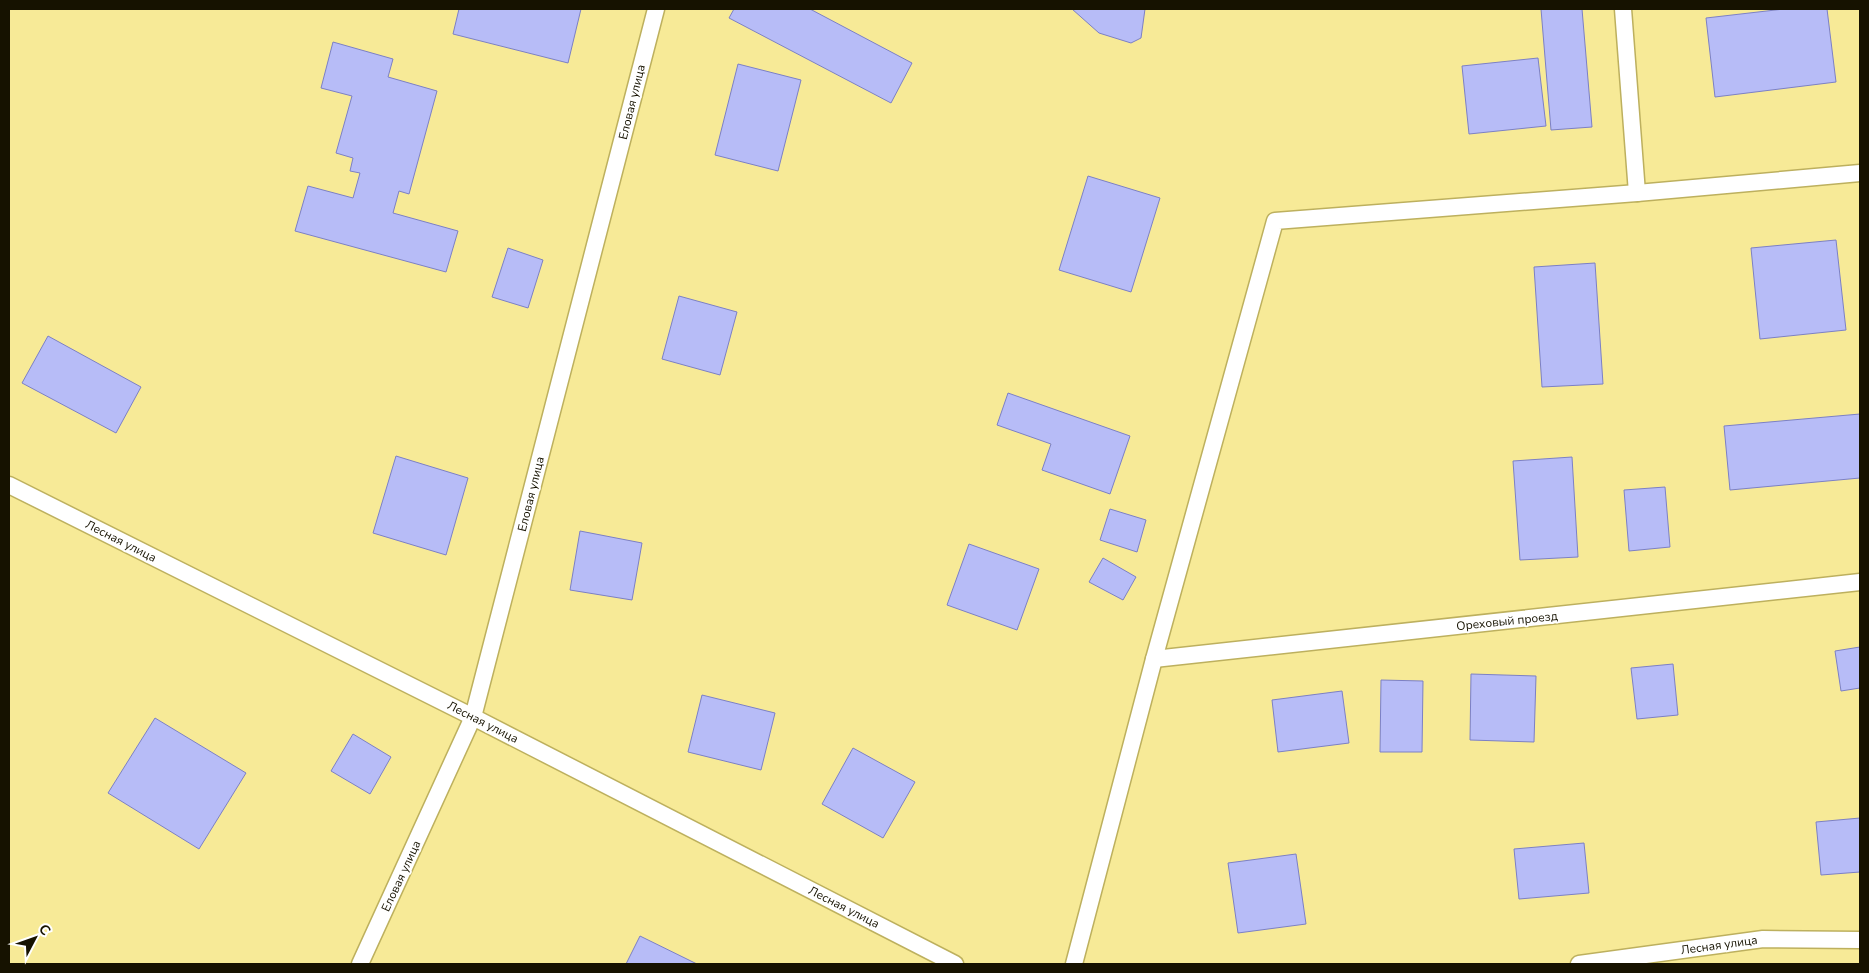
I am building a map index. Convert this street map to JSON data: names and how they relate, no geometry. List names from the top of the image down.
{
  "streets": {
    "lane": ["Еловая улица", "Лесная улица", "Ореховый проезд"]
  },
  "crossings": [
    ["Еловая улица", "Лесная улица"]
  ],
  "north": "top right"
}
